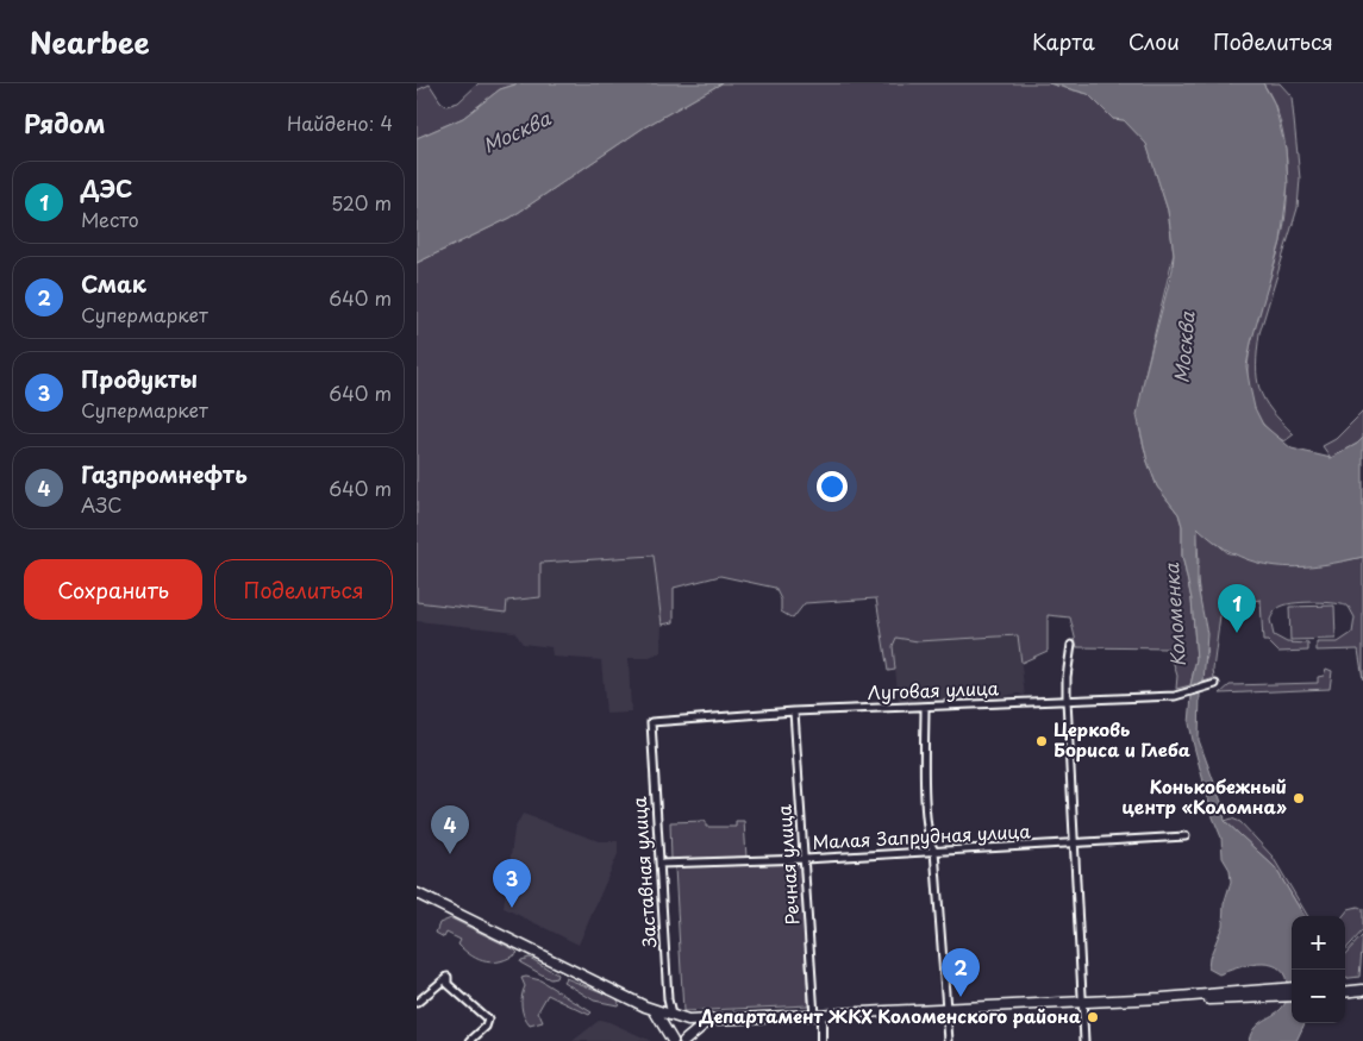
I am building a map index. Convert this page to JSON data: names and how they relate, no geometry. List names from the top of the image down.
{
  "streets": {
    "street": [
      "Луговая улица",
      "Малая Запрудная улица",
      "Речная улица",
      "Заставная улица"
    ]
  },
  "crossings": [
    ["Луговая улица", "Речная улица"],
    ["Луговая улица", "Заставная улица"],
    ["Малая Запрудная улица", "Речная улица"],
    ["Малая Запрудная улица", "Заставная улица"]
  ],
  "water": ["Москва", "Коломенка"],
  "places": ["Церковь Бориса и Глеба", "Конькобежный центр «Коломна»", "Департамент ЖКХ Коломенского района"],
  "page": {
    "header": "Nearbee",
    "nav": ["Карта", "Слои", "Поделиться"],
    "heading": ["Рядом", "Найдено: 4"],
    "list": [
      {
        "mark": "1",
        "name": "ДЭС",
        "note": "Место",
        "value": "520 m"
      },
      {
        "mark": "2",
        "name": "Смак",
        "note": "Супермаркет",
        "value": "640 m"
      },
      {
        "mark": "3",
        "name": "Продукты",
        "note": "Супермаркет",
        "value": "640 m"
      },
      {
        "mark": "4",
        "name": "Газпромнефть",
        "note": "АЗС",
        "value": "640 m"
      }
    ],
    "buttons": ["Сохранить", "Поделиться"],
    "pins": [
      "1",
      "4",
      "3",
      "2"
    ],
    "map_buttons": ["+", "−"]
  }
}
